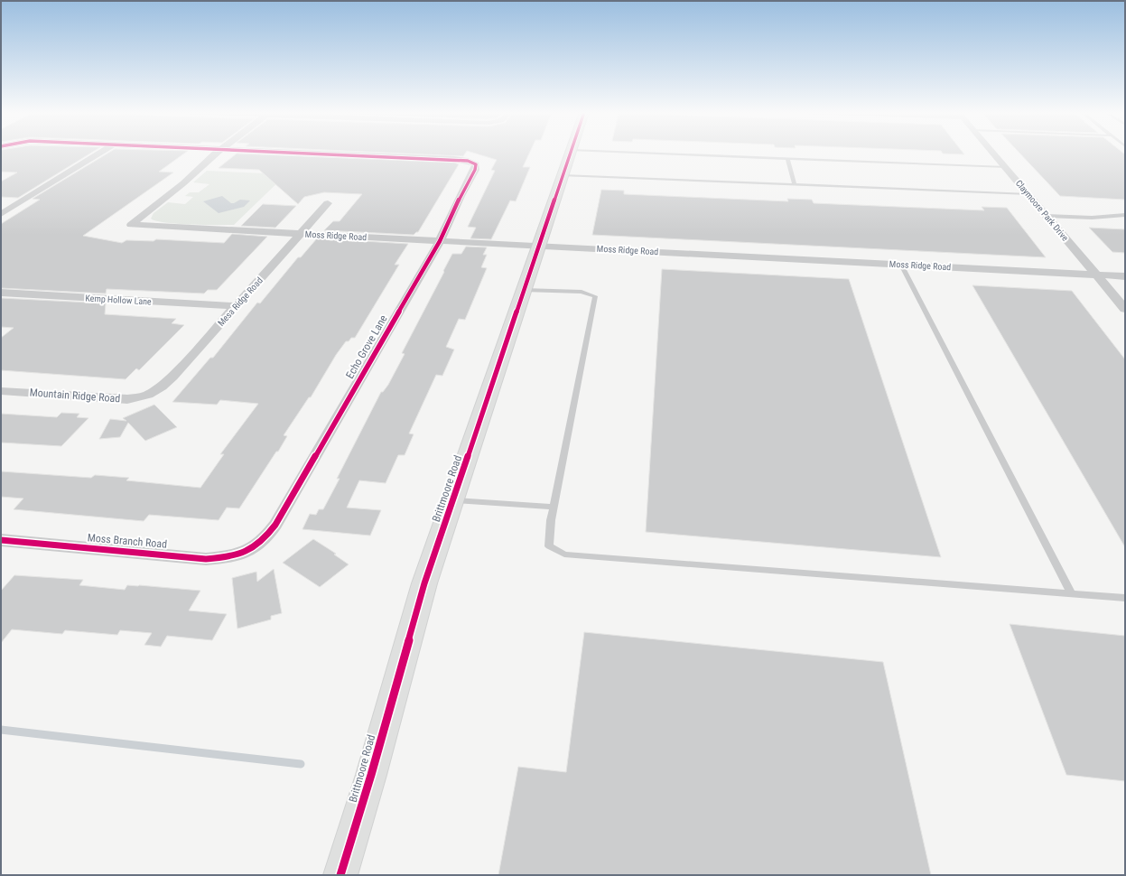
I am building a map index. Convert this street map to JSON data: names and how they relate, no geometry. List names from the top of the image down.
{
  "streets": {
    "main road": ["Brittmoore Road"],
    "street": [
      "Claymoore Park Drive",
      "Moss Ridge Road",
      "Kemp Hollow Lane",
      "Mesa Ridge Road",
      "Echo Grove Lane",
      "Mountain Ridge Road",
      "Moss Branch Road"
    ]
  },
  "crossings": [
    ["Claymoore Park Drive", "Moss Ridge Road"],
    ["Moss Ridge Road", "Mesa Ridge Road"],
    ["Moss Ridge Road", "Echo Grove Lane"],
    ["Moss Ridge Road", "Brittmoore Road"],
    ["Kemp Hollow Lane", "Mesa Ridge Road"],
    ["Mesa Ridge Road", "Mountain Ridge Road"],
    ["Echo Grove Lane", "Moss Branch Road"]
  ]
}
